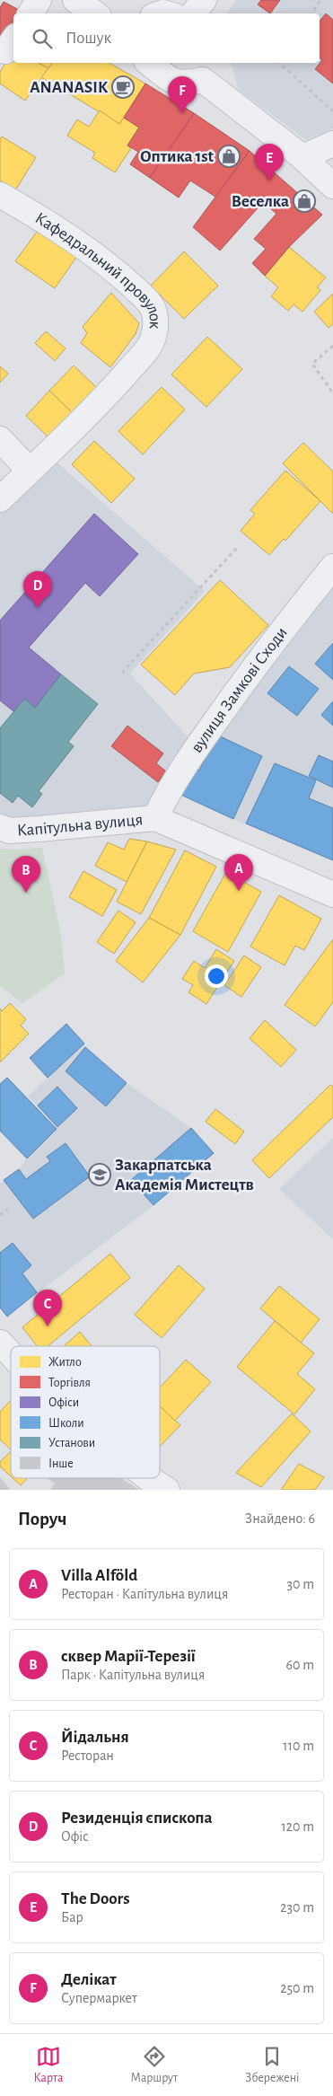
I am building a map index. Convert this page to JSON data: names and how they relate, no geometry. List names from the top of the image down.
{
  "streets": {
    "street": ["Кафедральний провулок", "вулиця Замкові Сходи", "Капітульна вулиця"]
  },
  "crossings": [
    ["вулиця Замкові Сходи", "Капітульна вулиця"]
  ],
  "places": {
    "cafe": ["ANANASIK"],
    "shop": ["Оптика 1st", "Веселка"],
    "school or university": ["Закарпатська Академія Мистецтв"]
  },
  "legend": [
    "Житло",
    "Торгівля",
    "Офіси",
    "Школи",
    "Установи",
    "Інше"
  ],
  "page": {
    "search": "Пошук",
    "pins": [
      "F",
      "E",
      "D",
      "A",
      "B",
      "C"
    ],
    "heading": ["Поруч", "Знайдено: 6"],
    "list": [
      {
        "mark": "A",
        "name": "Villa Alföld",
        "note": "Ресторан · Капітульна вулиця",
        "value": "30 m"
      },
      {
        "mark": "B",
        "name": "сквер Марії-Терезії",
        "note": "Парк · Капітульна вулиця",
        "value": "60 m"
      },
      {
        "mark": "C",
        "name": "Йідальня",
        "note": "Ресторан",
        "value": "110 m"
      },
      {
        "mark": "D",
        "name": "Резиденція єпископа",
        "note": "Офіс",
        "value": "120 m"
      },
      {
        "mark": "E",
        "name": "The Doors",
        "note": "Бар",
        "value": "230 m"
      },
      {
        "mark": "F",
        "name": "Делікат",
        "note": "Супермаркет",
        "value": "250 m"
      }
    ],
    "nav": ["Карта", "Маршрут", "Збережені"]
  }
}
